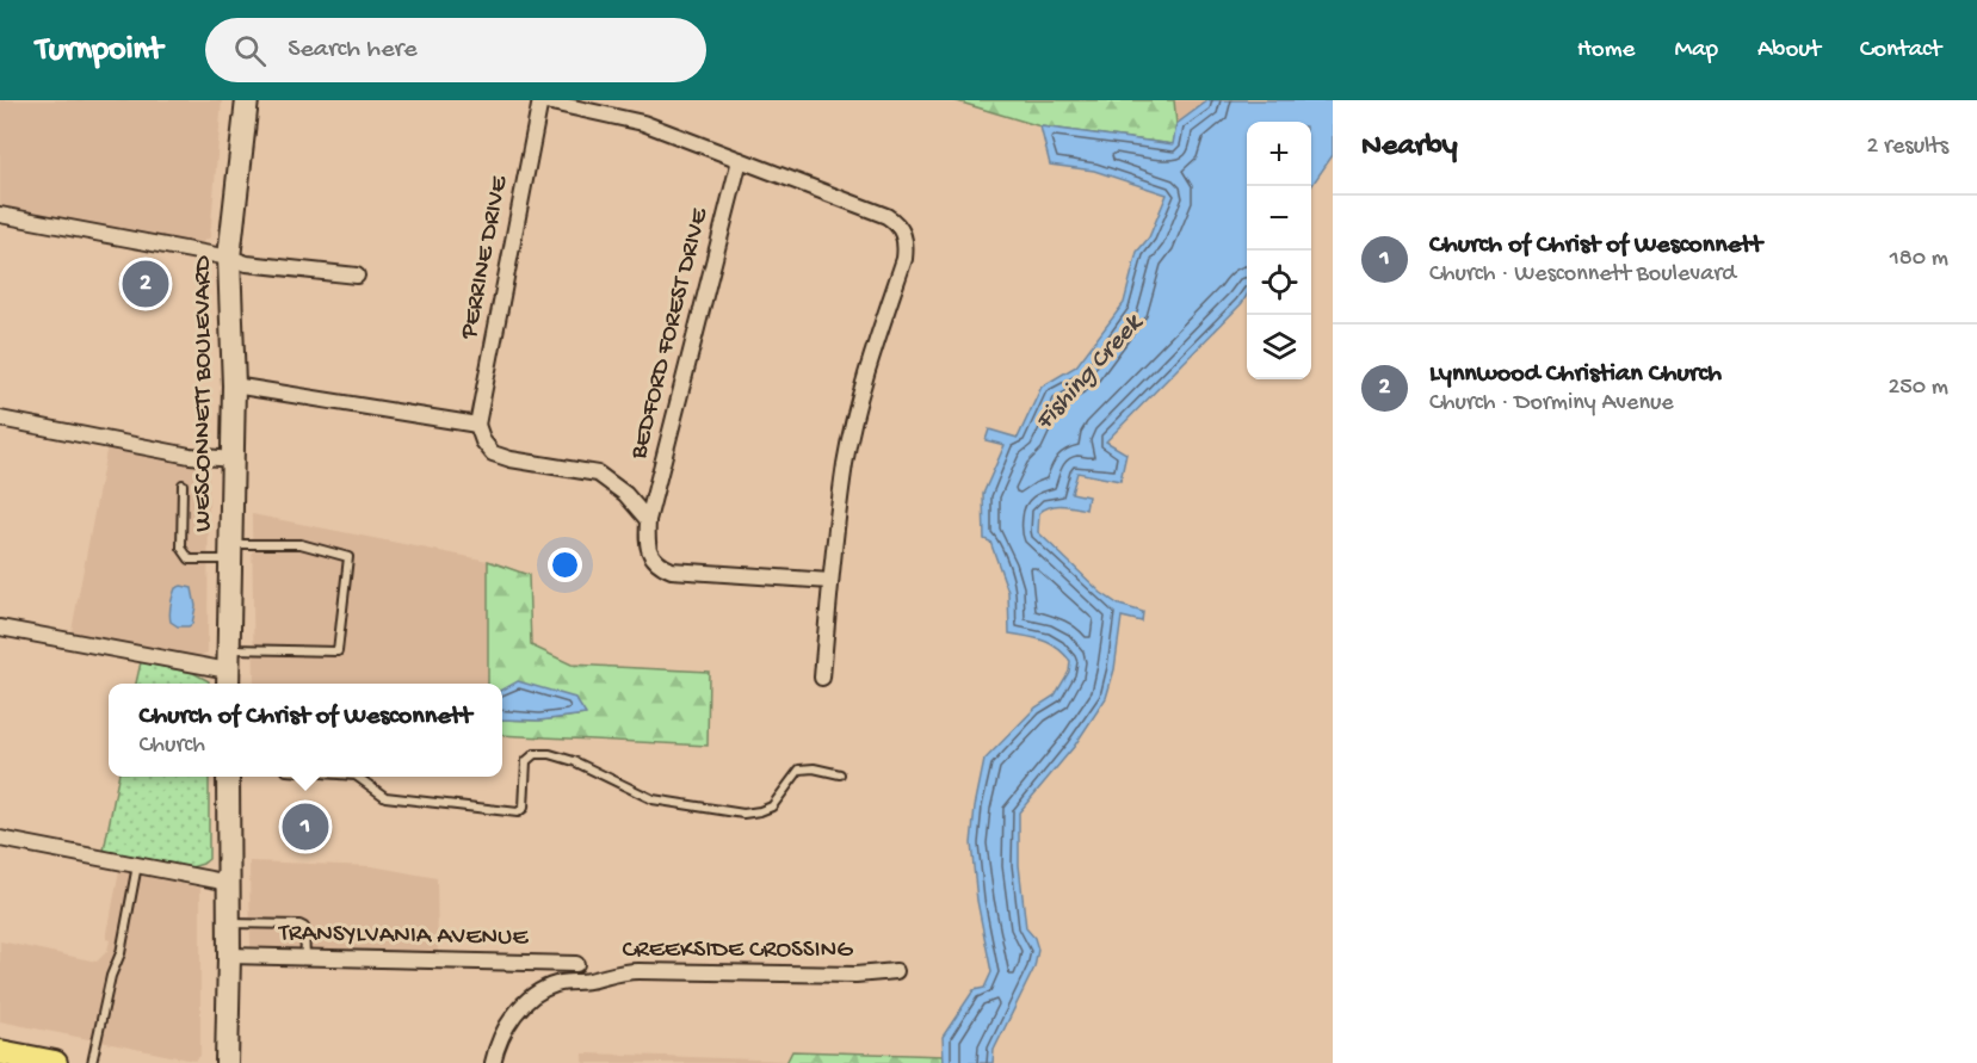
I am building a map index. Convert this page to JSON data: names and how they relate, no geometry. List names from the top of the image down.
{
  "streets": {
    "street": [
      "PERRINE DRIVE",
      "BEDFORD FOREST DRIVE",
      "WESCONNETT BOULEVARD",
      "TRANSYLVANIA AVENUE",
      "CREEKSIDE CROSSING"
    ]
  },
  "water": ["Fishing Creek"],
  "page": {
    "header": "Turnpoint",
    "search": "Search here",
    "nav": [
      "Home",
      "Map",
      "About",
      "Contact"
    ],
    "heading": ["Nearby", "2 results"],
    "map_buttons": ["+", "−"],
    "list": [
      {
        "mark": "1",
        "name": "Church of Christ of Wesconnett",
        "note": "Church · Wesconnett Boulevard",
        "value": "180 m"
      },
      {
        "mark": "2",
        "name": "Lynnwood Christian Church",
        "note": "Church · Dorminy Avenue",
        "value": "250 m"
      }
    ],
    "pins": ["2", "1"],
    "popup": ["Church of Christ of Wesconnett", "Church"]
  }
}
